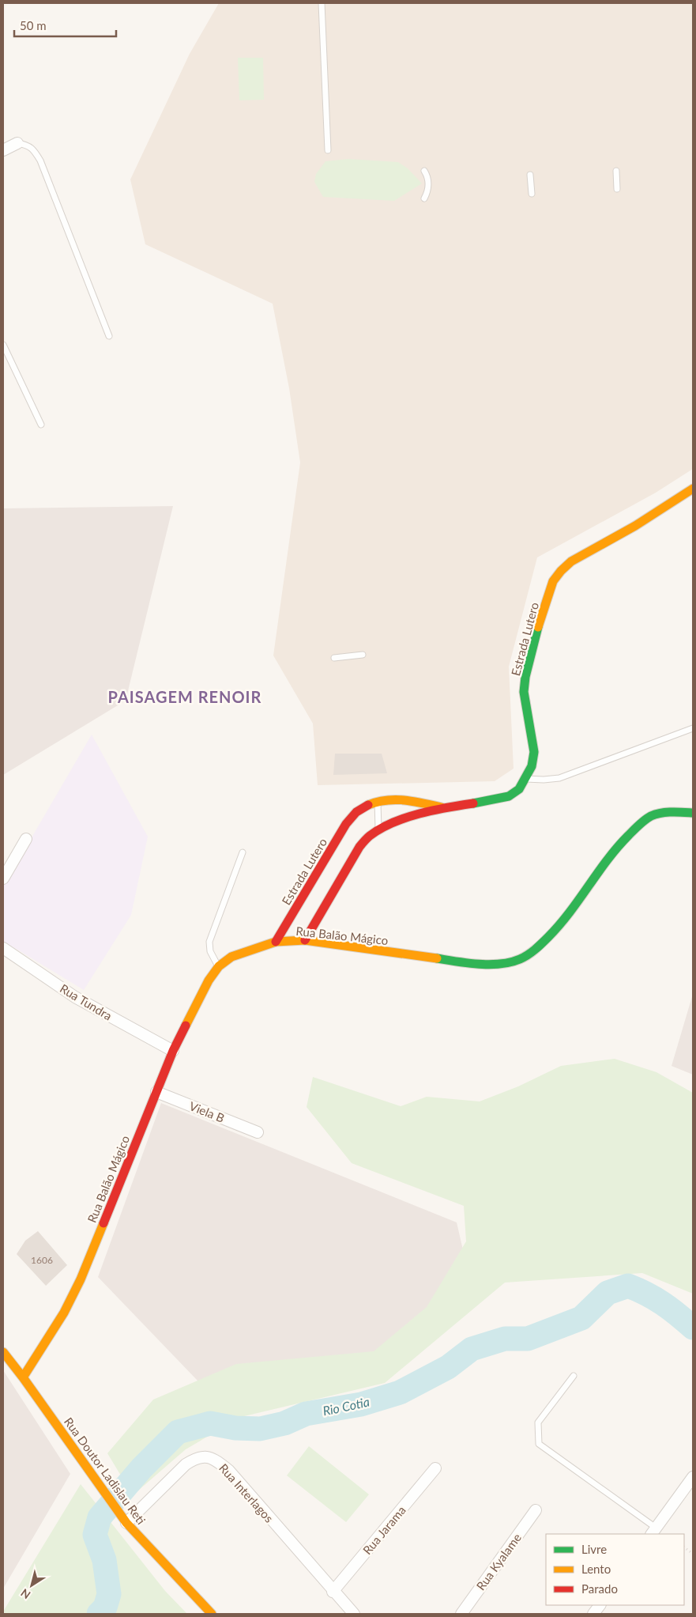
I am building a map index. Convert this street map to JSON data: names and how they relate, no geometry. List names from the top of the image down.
{
  "streets": {
    "street": [
      "Estrada Lutero",
      "Rua Balão Mágico",
      "Rua Tundra",
      "Viela B",
      "Rua Doutor Ladislau Reti",
      "Rua Interlagos",
      "Rua Jarama",
      "Rua Kyalame"
    ]
  },
  "crossings": [
    ["Estrada Lutero", "Rua Balão Mágico"],
    ["Rua Balão Mágico", "Rua Tundra"],
    ["Rua Balão Mágico", "Viela B"],
    ["Rua Balão Mágico", "Rua Doutor Ladislau Reti"],
    ["Rua Doutor Ladislau Reti", "Rua Interlagos"],
    ["Rua Interlagos", "Rua Jarama"]
  ],
  "districts": ["PAISAGEM RENOIR"],
  "water": ["Rio Cotia"],
  "house_numbers": ["1606"],
  "legend": ["Livre", "Lento", "Parado"],
  "scale_bar": "50 m",
  "north": "bottom left"
}
